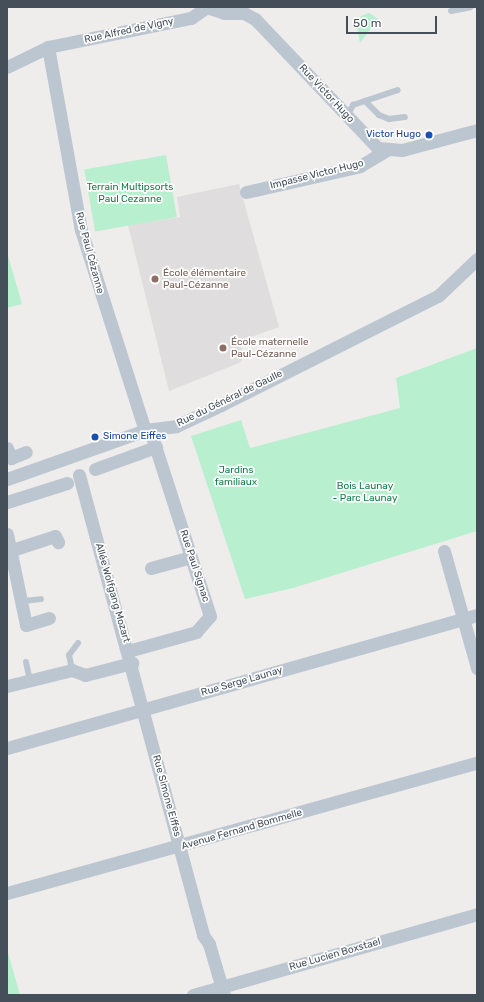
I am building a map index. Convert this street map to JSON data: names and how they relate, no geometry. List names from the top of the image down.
{
  "streets": {
    "street": [
      "Rue Alfred de Vigny",
      "Rue Victor Hugo",
      "Impasse Victor Hugo",
      "Rue Paul Cézanne",
      "Rue du Général de Gaulle",
      "Rue Paul Signac",
      "Allée Wolfgang Mozart",
      "Rue Serge Launay",
      "Rue Simone Eiffes",
      "Avenue Fernand Bommelle",
      "Rue Lucien Boxstael"
    ]
  },
  "crossings": [
    ["Rue Alfred de Vigny", "Rue Victor Hugo"],
    ["Rue Alfred de Vigny", "Rue Paul Cézanne"],
    ["Rue Victor Hugo", "Impasse Victor Hugo"],
    ["Rue Paul Cézanne", "Rue du Général de Gaulle"],
    ["Rue Paul Cézanne", "Rue Paul Signac"],
    ["Rue du Général de Gaulle", "Rue Paul Signac"],
    ["Rue Paul Signac", "Allée Wolfgang Mozart"],
    ["Allée Wolfgang Mozart", "Rue Serge Launay"],
    ["Allée Wolfgang Mozart", "Rue Simone Eiffes"],
    ["Rue Serge Launay", "Rue Simone Eiffes"],
    ["Rue Simone Eiffes", "Avenue Fernand Bommelle"],
    ["Rue Simone Eiffes", "Rue Lucien Boxstael"]
  ],
  "parks": ["Terrain Multipsorts Paul Cezanne", "Jardins familiaux", "Bois Launay - Parc Launay"],
  "places": [
    "Victor Hugo",
    "École élémentaire Paul-Cézanne",
    "École maternelle Paul-Cézanne",
    "Simone Eiffes"
  ],
  "scale_bar": "50 m"
}
